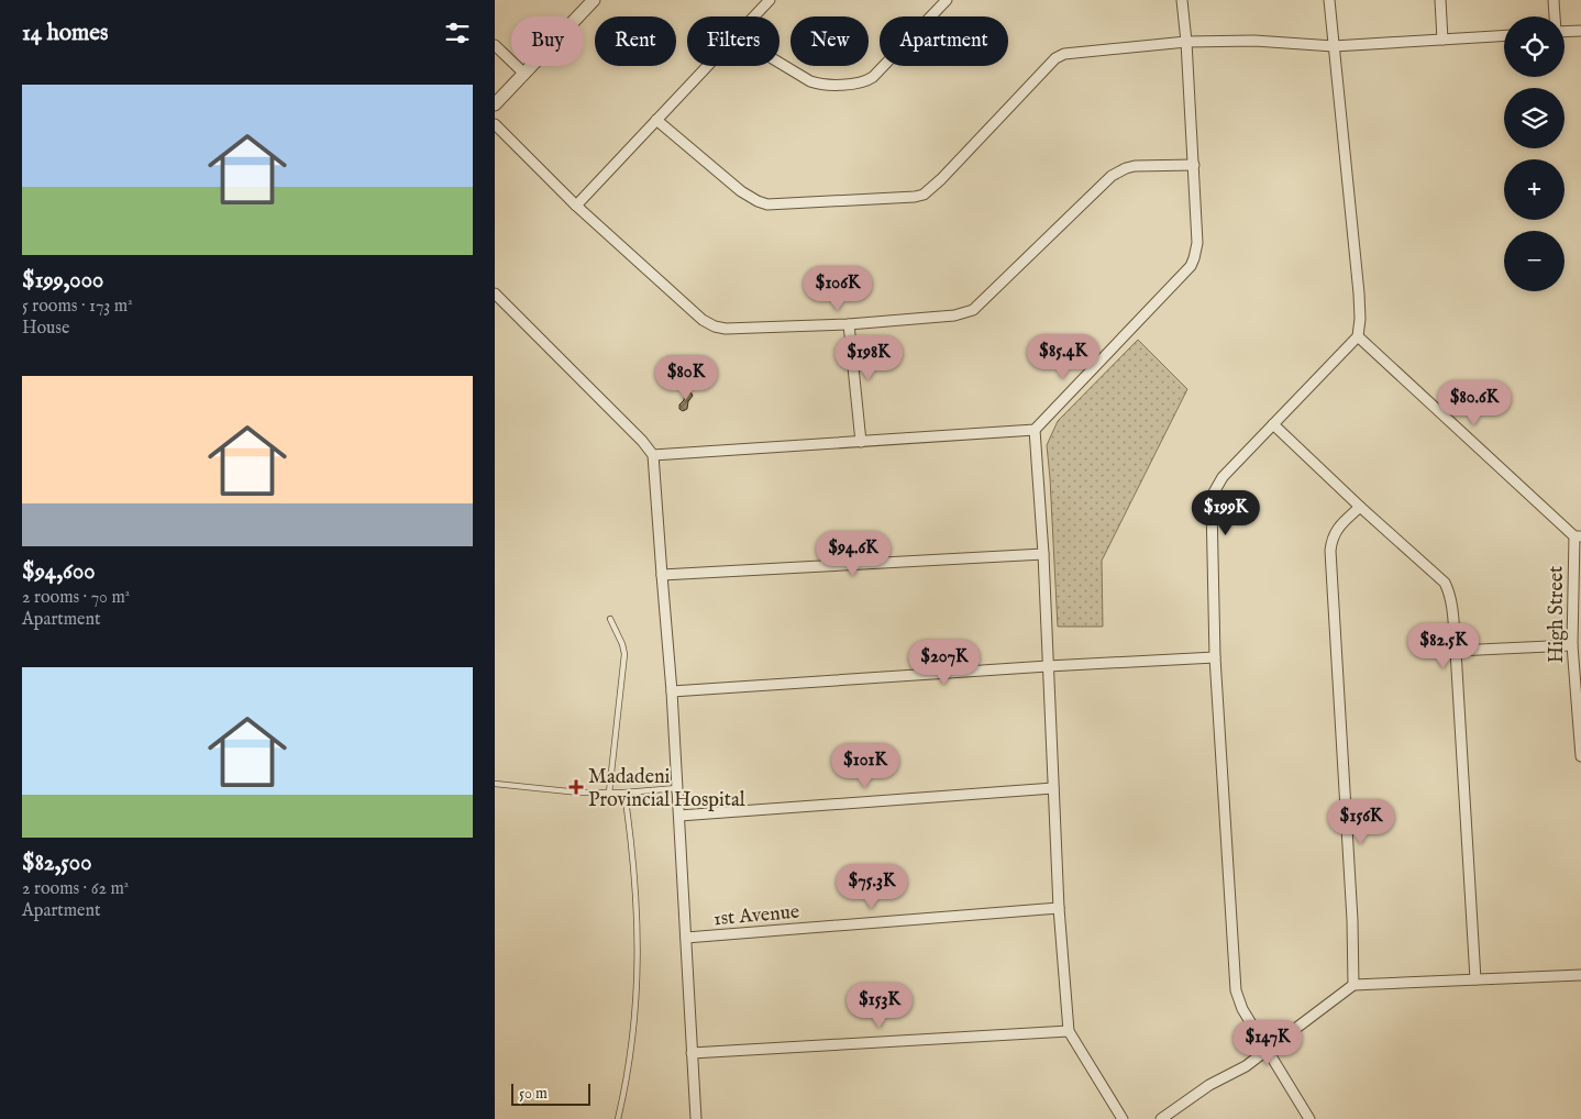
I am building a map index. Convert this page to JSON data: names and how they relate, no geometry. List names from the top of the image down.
{
  "streets": {
    "street": ["High Street", "1st Avenue"]
  },
  "places": {
    "health": ["Madadeni Provincial Hospital"]
  },
  "scale_bar": "50 m",
  "page": {
    "heading": "14 homes",
    "map_buttons": ["+", "−"],
    "chip": [
      "Buy",
      "Rent",
      "Filters",
      "New",
      "Apartment"
    ],
    "list": [
      {
        "name": "$199,000",
        "note": "5 rooms · 173 m² · House"
      },
      {
        "name": "$94,600",
        "note": "2 rooms · 70 m² · Apartment"
      },
      {
        "name": "$82,500",
        "note": "2 rooms · 62 m² · Apartment"
      }
    ],
    "price": [
      "$106K",
      "$85.4K",
      "$198K",
      "$80K",
      "$80.6K",
      "$199K",
      "$94.6K",
      "$82.5K",
      "$207K",
      "$101K",
      "$156K",
      "$75.3K",
      "$153K",
      "$147K"
    ],
    "scale": "50 m"
  }
}
